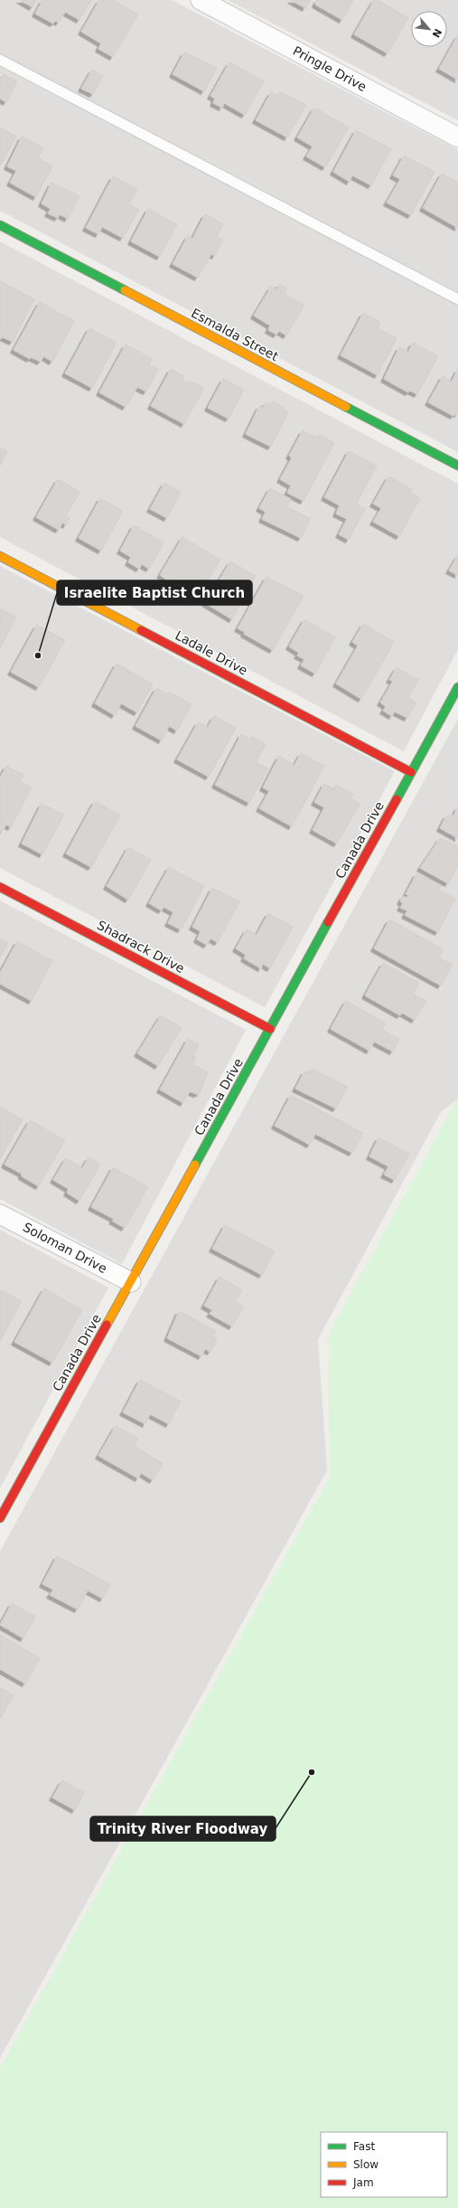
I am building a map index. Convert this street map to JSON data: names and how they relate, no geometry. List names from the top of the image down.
{
  "streets": {
    "street": [
      "Pringle Drive",
      "Esmalda Street",
      "Ladale Drive",
      "Canada Drive",
      "Shadrack Drive",
      "Soloman Drive"
    ]
  },
  "crossings": [
    ["Ladale Drive", "Canada Drive"],
    ["Canada Drive", "Shadrack Drive"],
    ["Canada Drive", "Soloman Drive"]
  ],
  "places": ["Israelite Baptist Church", "Trinity River Floodway"],
  "legend": ["Fast", "Slow", "Jam"],
  "north": "bottom right"
}
